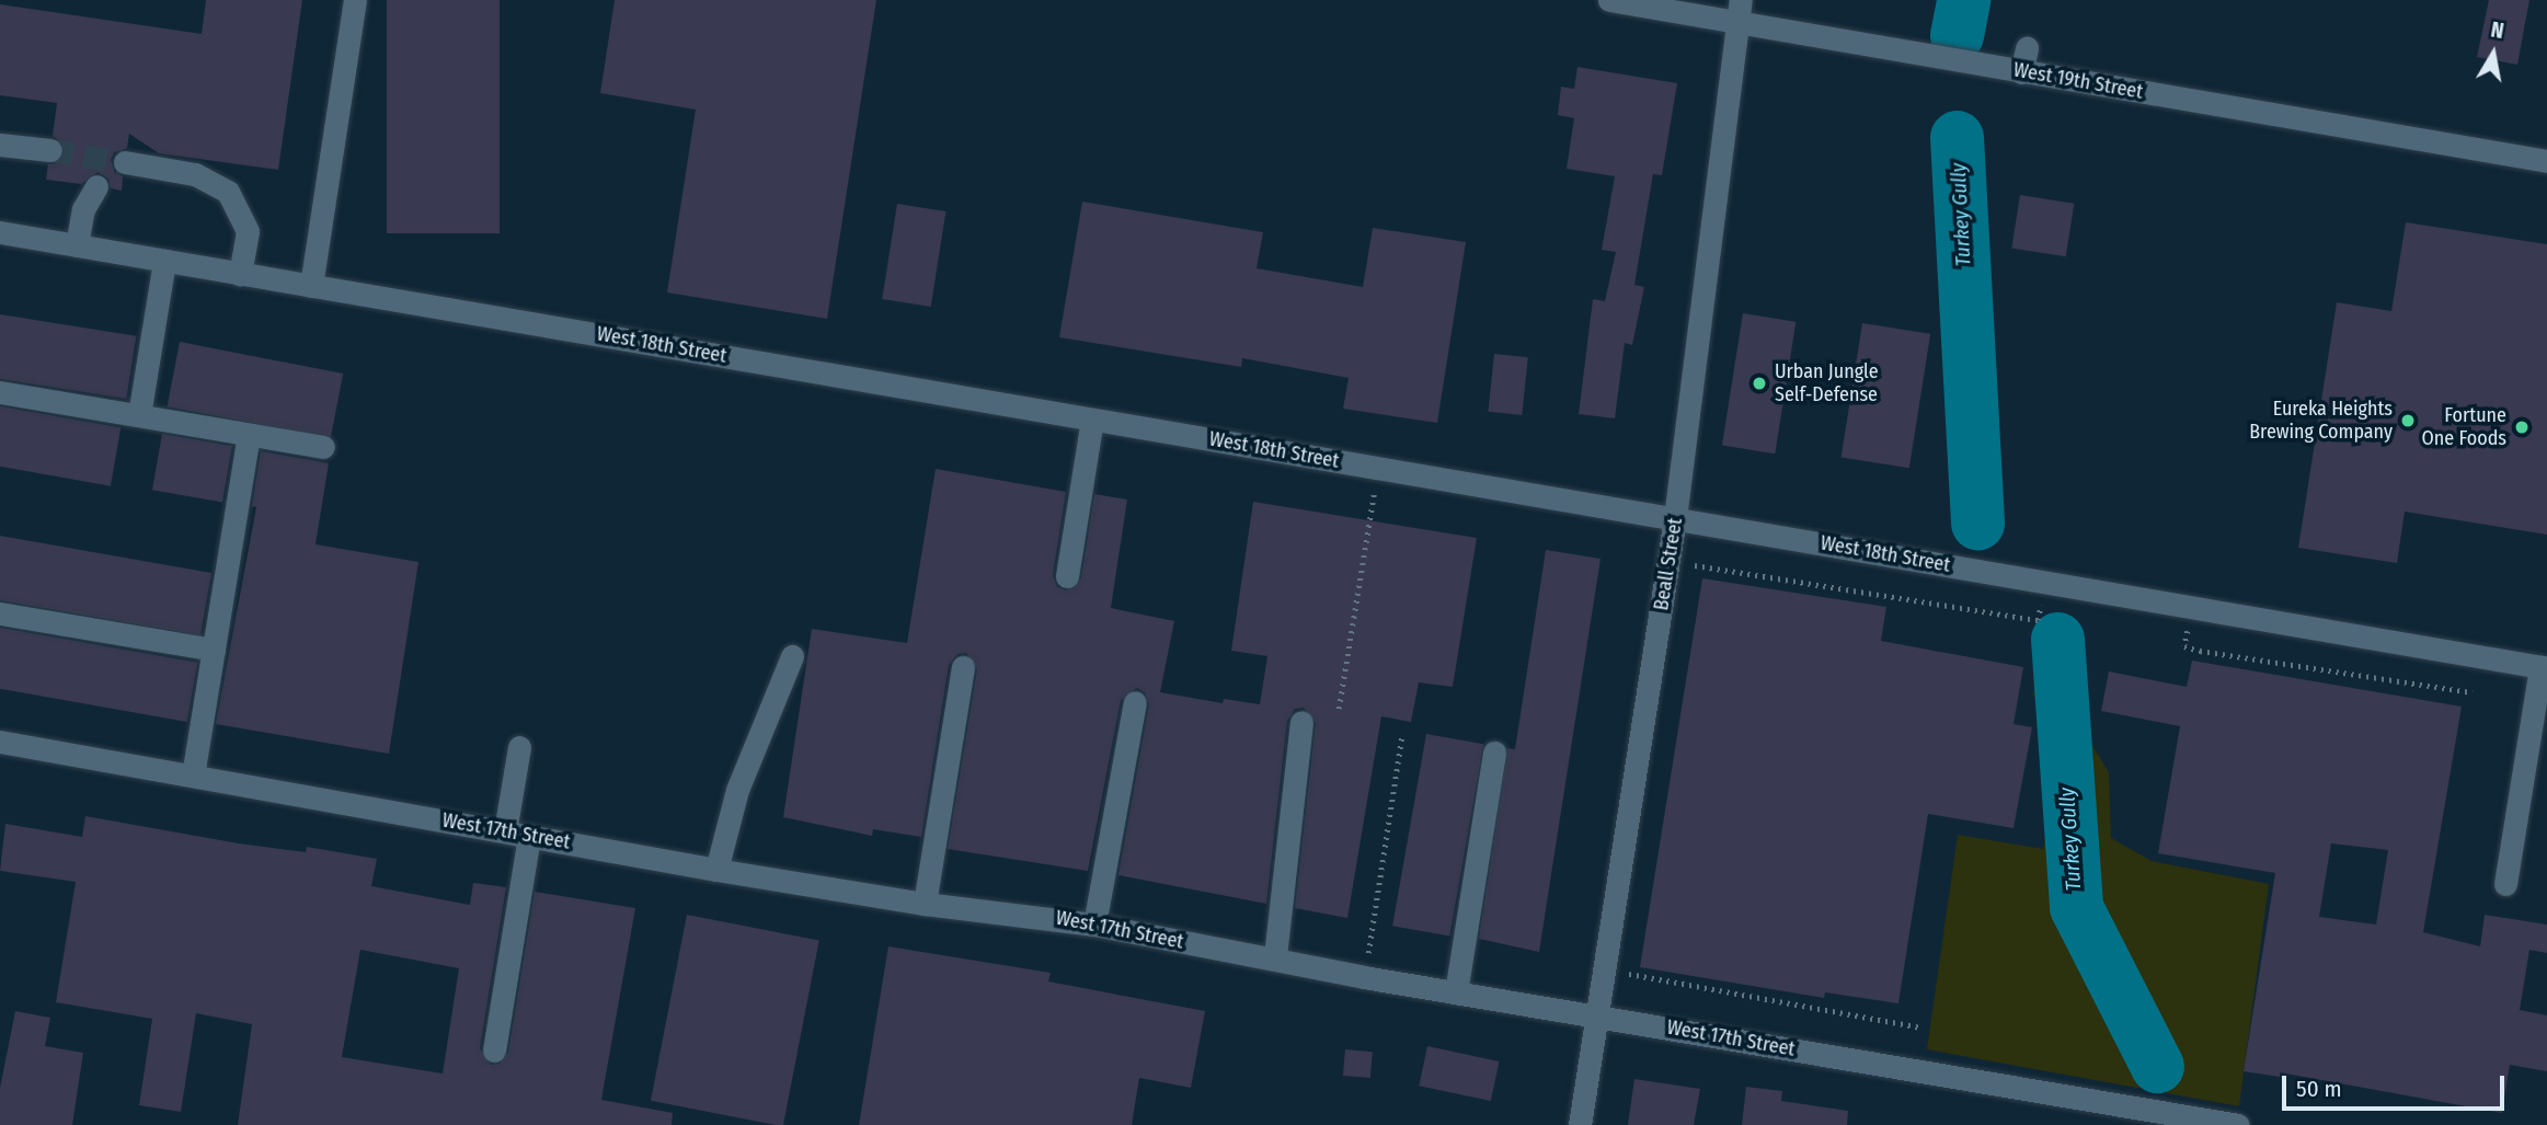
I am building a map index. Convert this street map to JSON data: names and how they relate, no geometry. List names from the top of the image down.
{
  "streets": {
    "street": [
      "West 19th Street",
      "West 18th Street",
      "Beall Street",
      "West 17th Street"
    ]
  },
  "crossings": [
    ["West 19th Street", "Beall Street"],
    ["West 18th Street", "Beall Street"],
    ["Beall Street", "West 17th Street"]
  ],
  "water": ["Turkey Gully"],
  "places": ["Urban Jungle Self-Defense", "Eureka Heights Brewing Company", "Fortune One Foods"],
  "scale_bar": "50 m",
  "north": "top"
}
